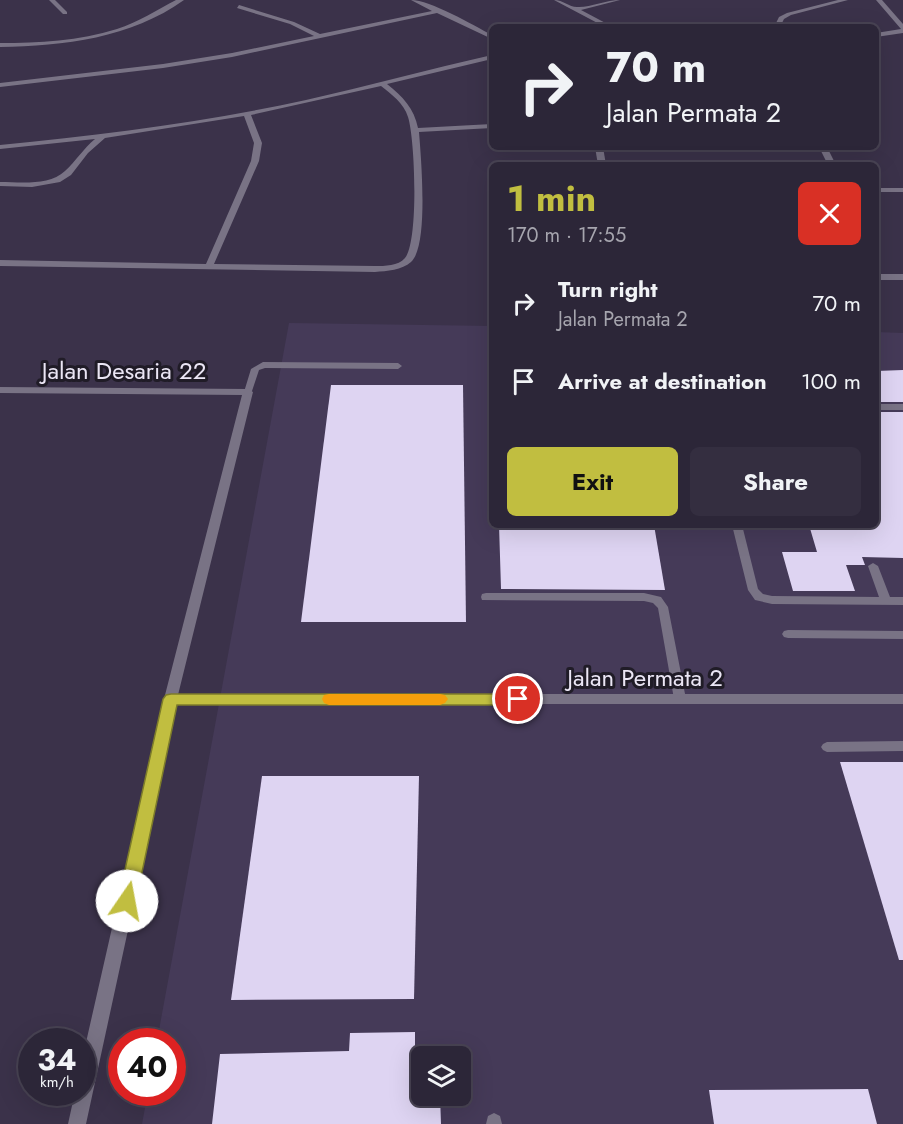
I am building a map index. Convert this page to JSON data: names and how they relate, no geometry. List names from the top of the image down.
{
  "streets": {
    "street": ["Jalan Desaria 22", "Jalan Permata 2"]
  },
  "page": {
    "turn": ["70 m", "Jalan Permata 2"],
    "heading": ["1 min", "170 m · 17:55"],
    "list": [
      {
        "name": "Turn right",
        "note": "Jalan Permata 2",
        "value": "70 m"
      },
      {
        "name": "Arrive at destination",
        "value": "100 m"
      }
    ],
    "buttons": ["Exit", "Share"],
    "speed": "34 km/h",
    "limit": "40"
  }
}
